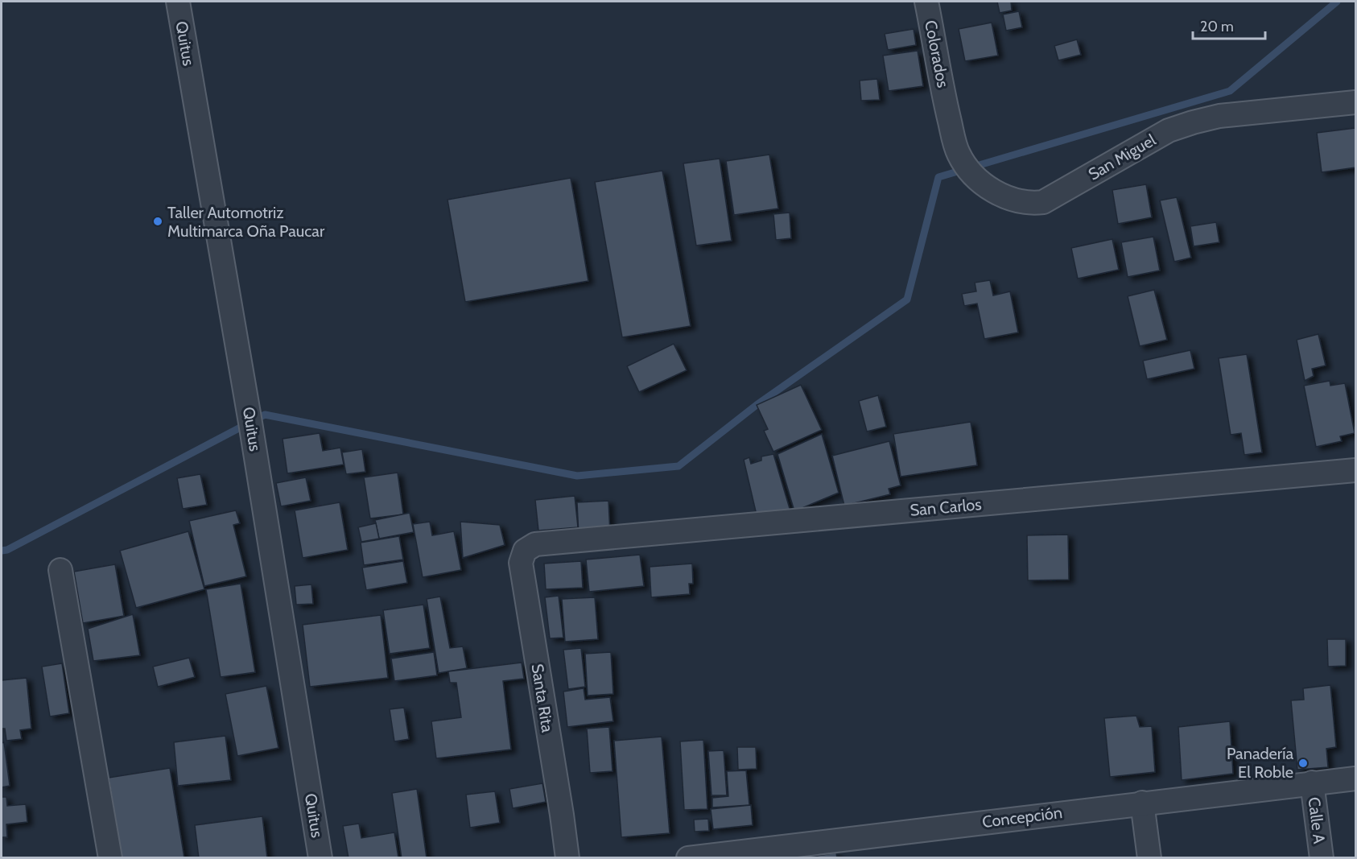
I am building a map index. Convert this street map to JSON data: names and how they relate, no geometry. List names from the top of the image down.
{
  "streets": {
    "street": [
      "Quitus",
      "Colorados",
      "San Miguel",
      "San Carlos",
      "Santa Rita",
      "Concepción",
      "Calle A"
    ]
  },
  "crossings": [
    ["Colorados", "San Miguel"],
    ["San Carlos", "Santa Rita"],
    ["Concepción", "Calle A"]
  ],
  "places": ["Taller Automotriz Multimarca Oña Paucar", "Panadería El Roble"],
  "scale_bar": "20 m"
}
